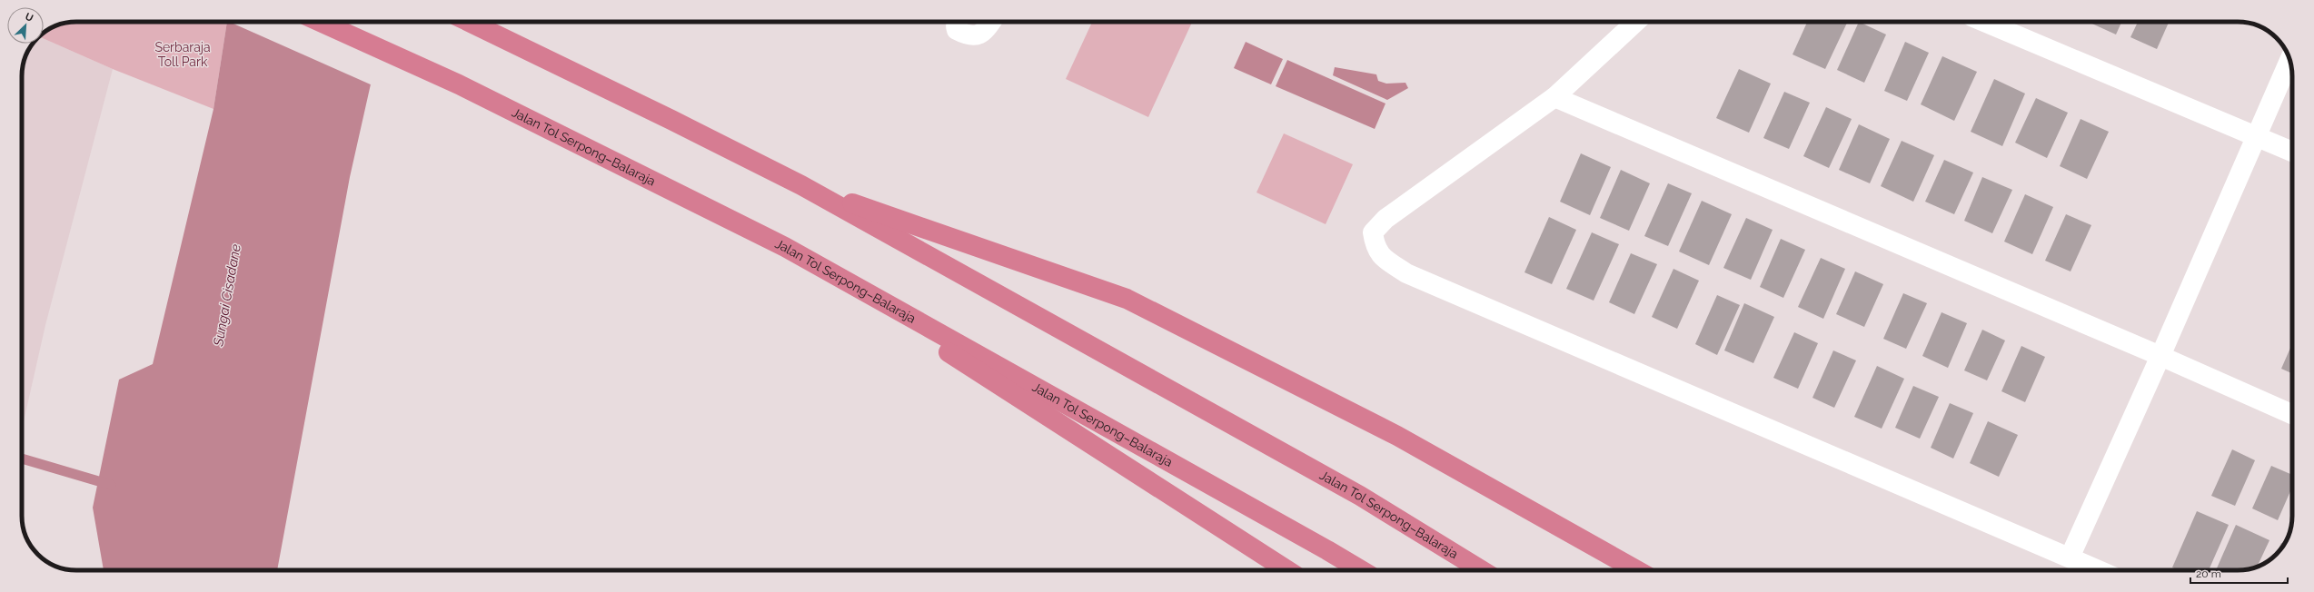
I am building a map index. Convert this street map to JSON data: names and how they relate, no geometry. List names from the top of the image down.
{
  "streets": {
    "highway": ["Jalan Tol Serpong–Balaraja"]
  },
  "water": ["Sungai Cisadane"],
  "parks": ["Serbaraja Toll Park"],
  "scale_bar": "20 m",
  "north": "top right"
}
